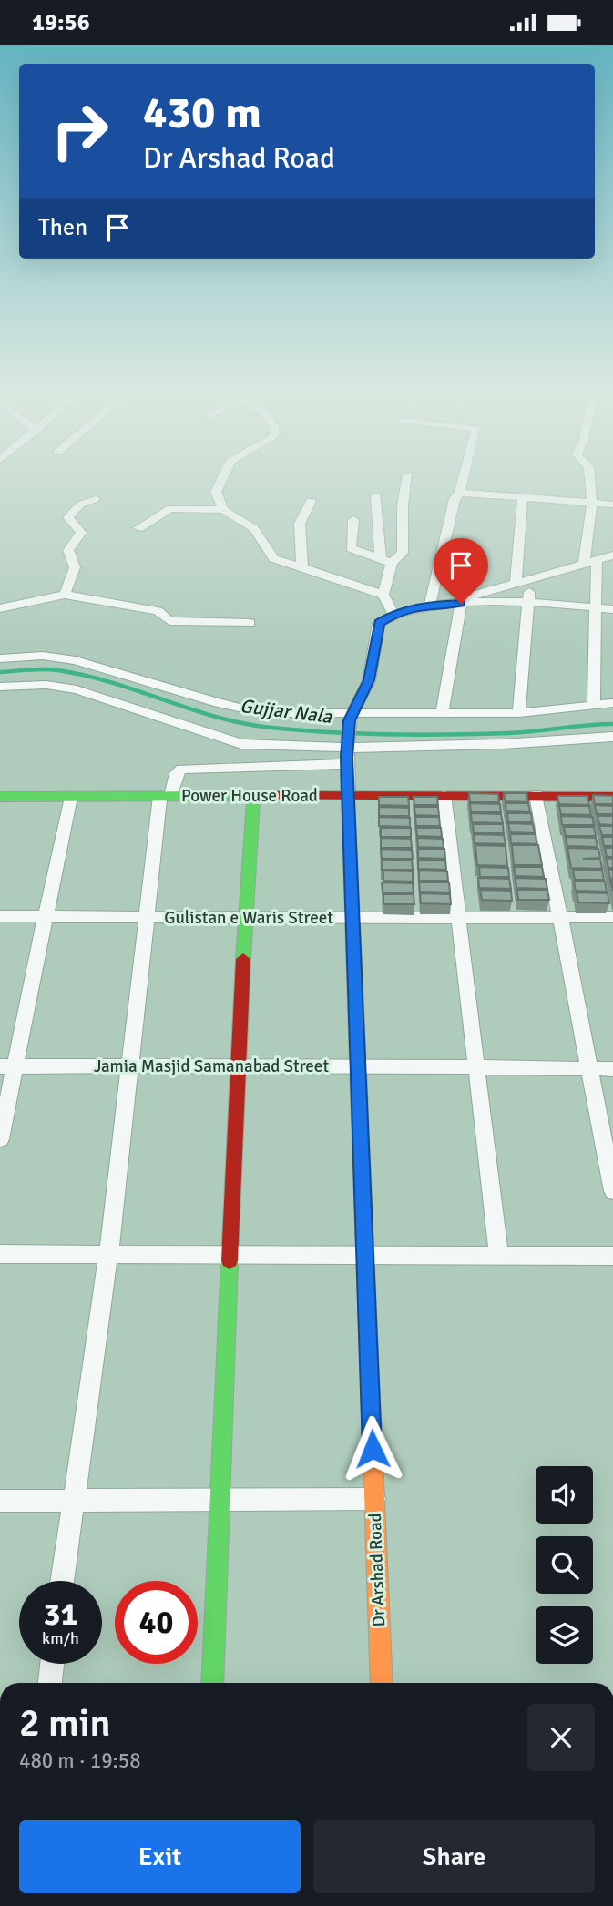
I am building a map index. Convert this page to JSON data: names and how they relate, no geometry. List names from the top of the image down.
{
  "streets": {
    "street": [
      "Power House Road",
      "Gulistan e Waris Street",
      "Jamia Masjid Samanabad Street",
      "Dr Arshad Road"
    ]
  },
  "crossings": [
    ["Power House Road", "Dr Arshad Road"],
    ["Gulistan e Waris Street", "Dr Arshad Road"],
    ["Jamia Masjid Samanabad Street", "Dr Arshad Road"]
  ],
  "water": ["Gujjar Nala"],
  "page": {
    "status": "19:56",
    "turn": ["430 m", "Dr Arshad Road"],
    "then": "Then",
    "speed": "31 km/h",
    "limit": "40",
    "heading": ["2 min", "480 m · 19:58"],
    "buttons": ["Exit", "Share"]
  }
}
